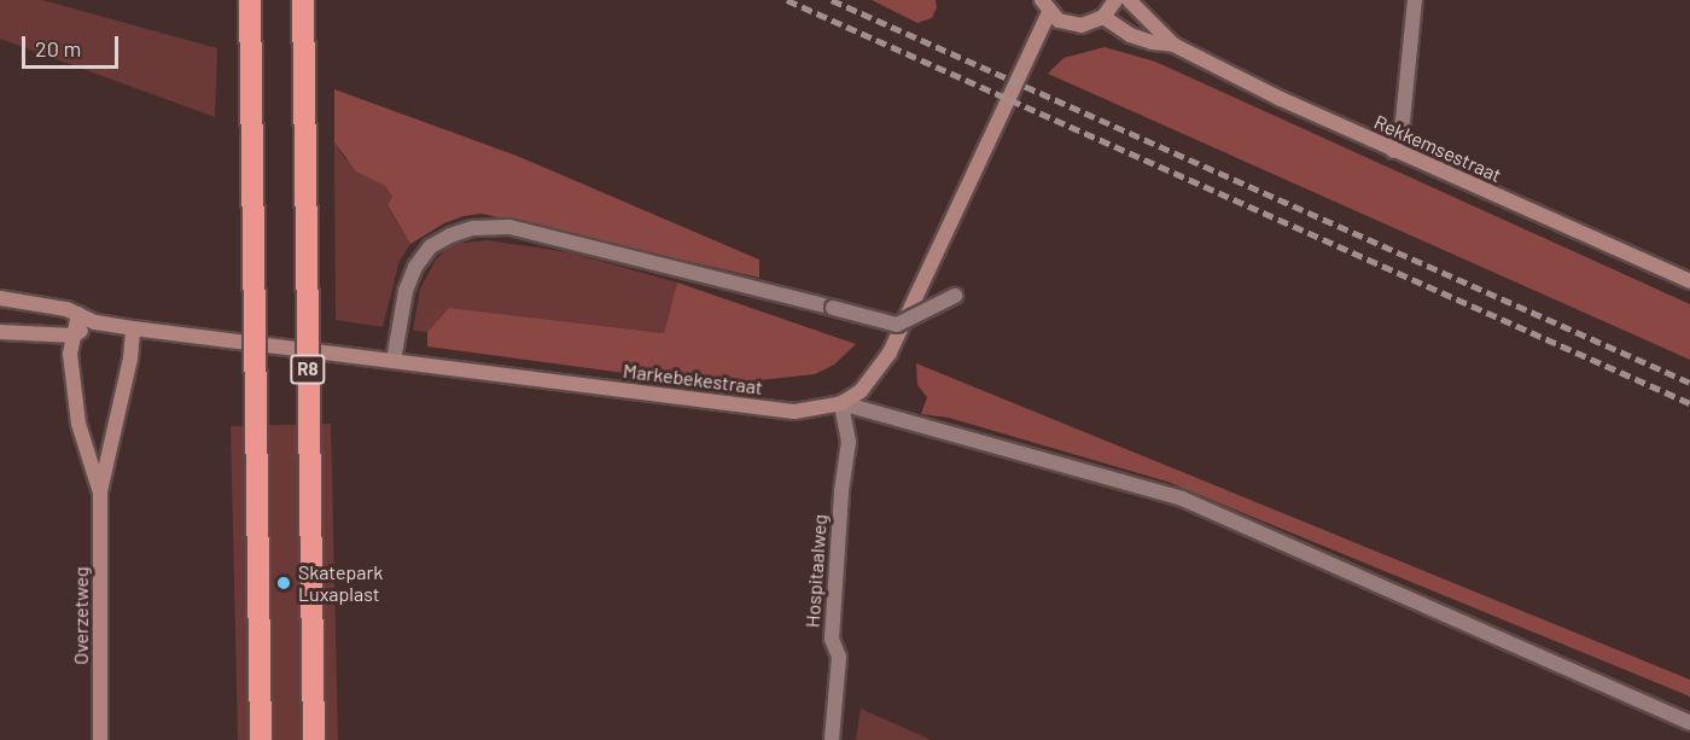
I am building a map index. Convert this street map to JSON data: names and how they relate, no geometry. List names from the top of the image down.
{
  "streets": {
    "highway": ["R8"],
    "street": [
      "Rekkemsestraat",
      "Markebekestraat",
      "Hospitaalweg",
      "Overzetweg"
    ]
  },
  "crossings": [
    ["Markebekestraat", "Hospitaalweg"],
    ["Markebekestraat", "Overzetweg"]
  ],
  "places": ["Skatepark Luxaplast"],
  "scale_bar": "20 m"
}
